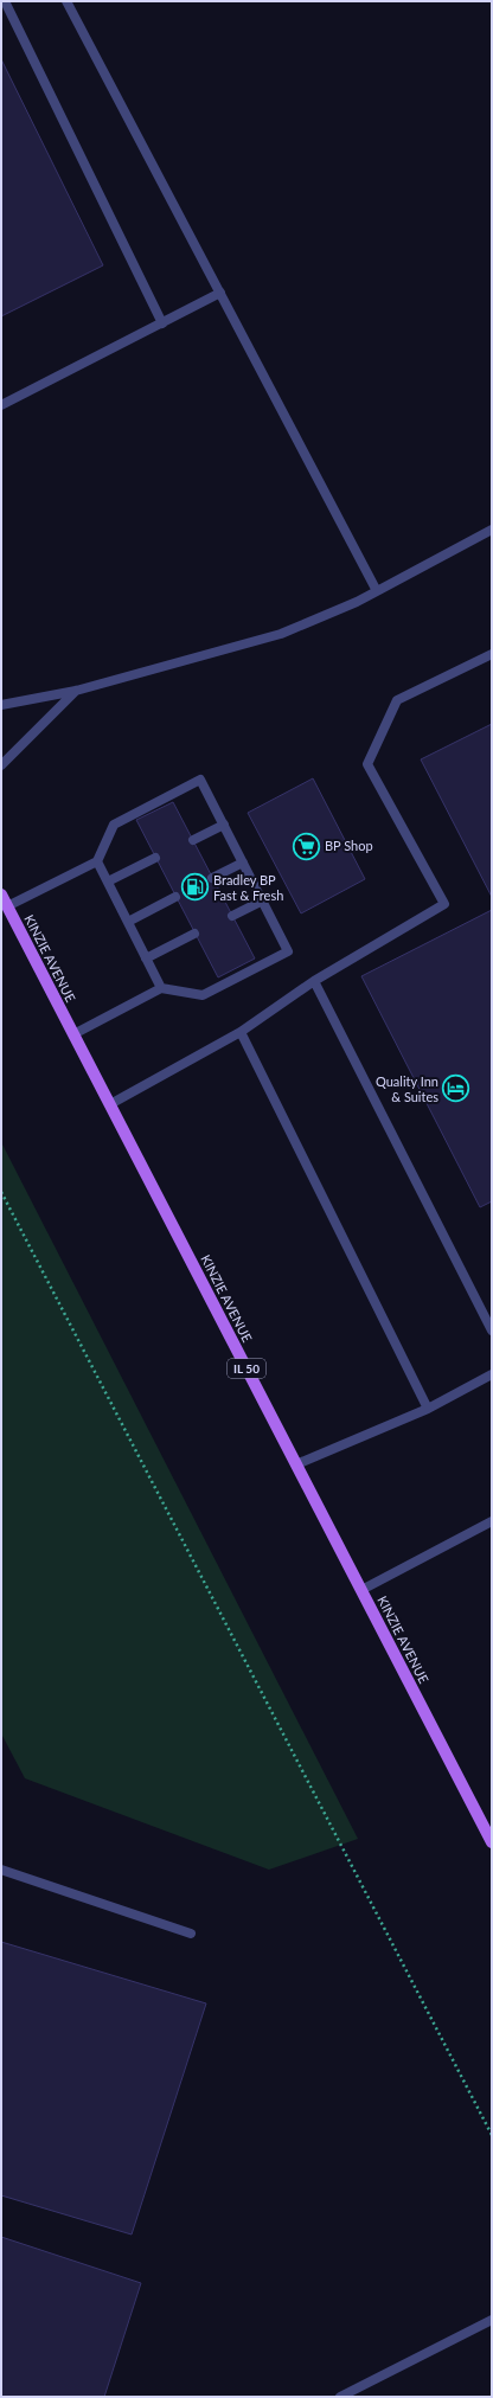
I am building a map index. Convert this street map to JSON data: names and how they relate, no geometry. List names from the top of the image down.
{
  "streets": {
    "main road": ["KINZIE AVENUE", "IL 50"]
  },
  "places": {
    "supermarket": ["BP Shop"],
    "fuel station": ["Bradley BP Fast & Fresh"],
    "hotel": ["Quality Inn & Suites"]
  }
}
